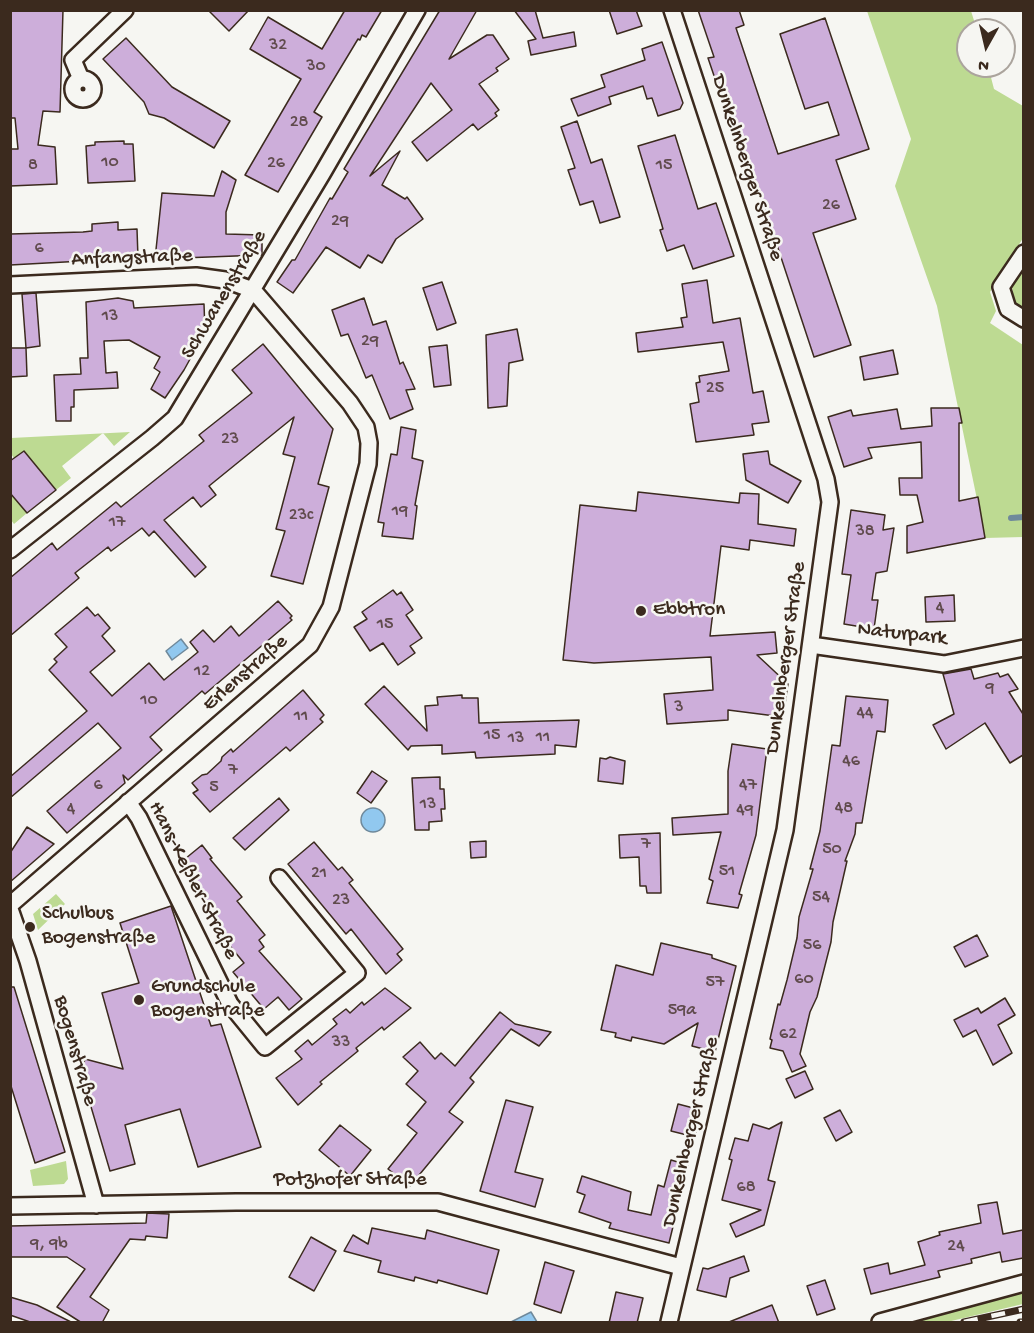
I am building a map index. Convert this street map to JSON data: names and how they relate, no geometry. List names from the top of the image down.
{
  "streets": {
    "street": [
      "Dunkelnberger Straße",
      "Anfangstraße",
      "Schwanenstraße",
      "Naturpark",
      "Erlenstraße",
      "Hans-Keßler-Straße",
      "Bogenstraße",
      "Potzhofer Straße"
    ]
  },
  "crossings": [
    ["Dunkelnberger Straße", "Naturpark"],
    ["Dunkelnberger Straße", "Potzhofer Straße"],
    ["Anfangstraße", "Schwanenstraße"],
    ["Anfangstraße", "Erlenstraße"],
    ["Schwanenstraße", "Erlenstraße"],
    ["Erlenstraße", "Hans-Keßler-Straße"],
    ["Erlenstraße", "Bogenstraße"],
    ["Bogenstraße", "Potzhofer Straße"]
  ],
  "places": ["Ebbtron", "Schulbus Bogenstraße", "Grundschule Bogenstraße"],
  "house_numbers": [
    "32",
    "30",
    "28",
    "10",
    "26",
    "8",
    "15",
    "26",
    "29",
    "6",
    "13",
    "29",
    "25",
    "23",
    "19",
    "23c",
    "17",
    "38",
    "4",
    "15",
    "12",
    "9",
    "10",
    "3",
    "44",
    "11",
    "15",
    "11",
    "13",
    "46",
    "7",
    "6",
    "47",
    "5",
    "13",
    "48",
    "4",
    "49",
    "7",
    "50",
    "51",
    "21",
    "54",
    "23",
    "56",
    "60",
    "57",
    "59a",
    "62",
    "33",
    "68",
    "9, 9b",
    "24"
  ],
  "north": "bottom"
}
